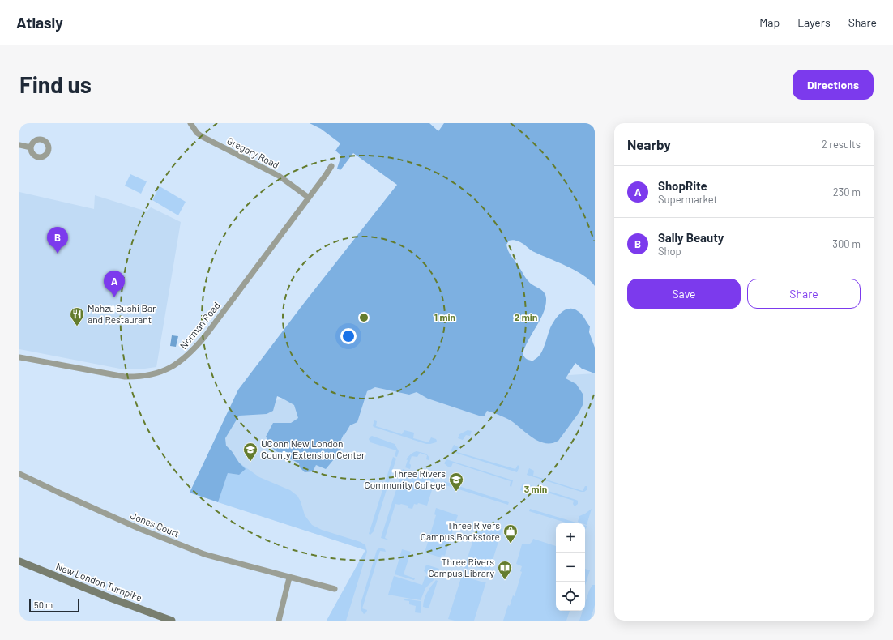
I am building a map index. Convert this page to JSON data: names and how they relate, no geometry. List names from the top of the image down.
{
  "streets": {
    "main road": ["New London Turnpike"],
    "street": ["Gregory Road", "Norman Road", "Jones Court"]
  },
  "crossings": [
    ["Gregory Road", "Norman Road"]
  ],
  "places": {
    "restaurant": ["Mahzu Sushi Bar and Restaurant"],
    "school or university": ["UConn New London County Extension Center", "Three Rivers Community College"],
    "shop": ["Three Rivers Campus Bookstore"],
    "library": ["Three Rivers Campus Library"]
  },
  "scale_bar": "50 m",
  "page": {
    "header": "Atlasly",
    "nav": ["Map", "Layers", "Share"],
    "buttons": [
      "Directions",
      ["Save", "Share"]
    ],
    "title": "Find us",
    "heading": ["Nearby", "2 results"],
    "list": [
      {
        "mark": "A",
        "name": "ShopRite",
        "note": "Supermarket",
        "value": "230 m"
      },
      {
        "mark": "B",
        "name": "Sally Beauty",
        "note": "Shop",
        "value": "300 m"
      }
    ],
    "pins": ["B", "A"],
    "map_buttons": ["+", "−"],
    "scale": "50 m"
  },
  "rings": ["1 min", "2 min", "3 min"]
}
